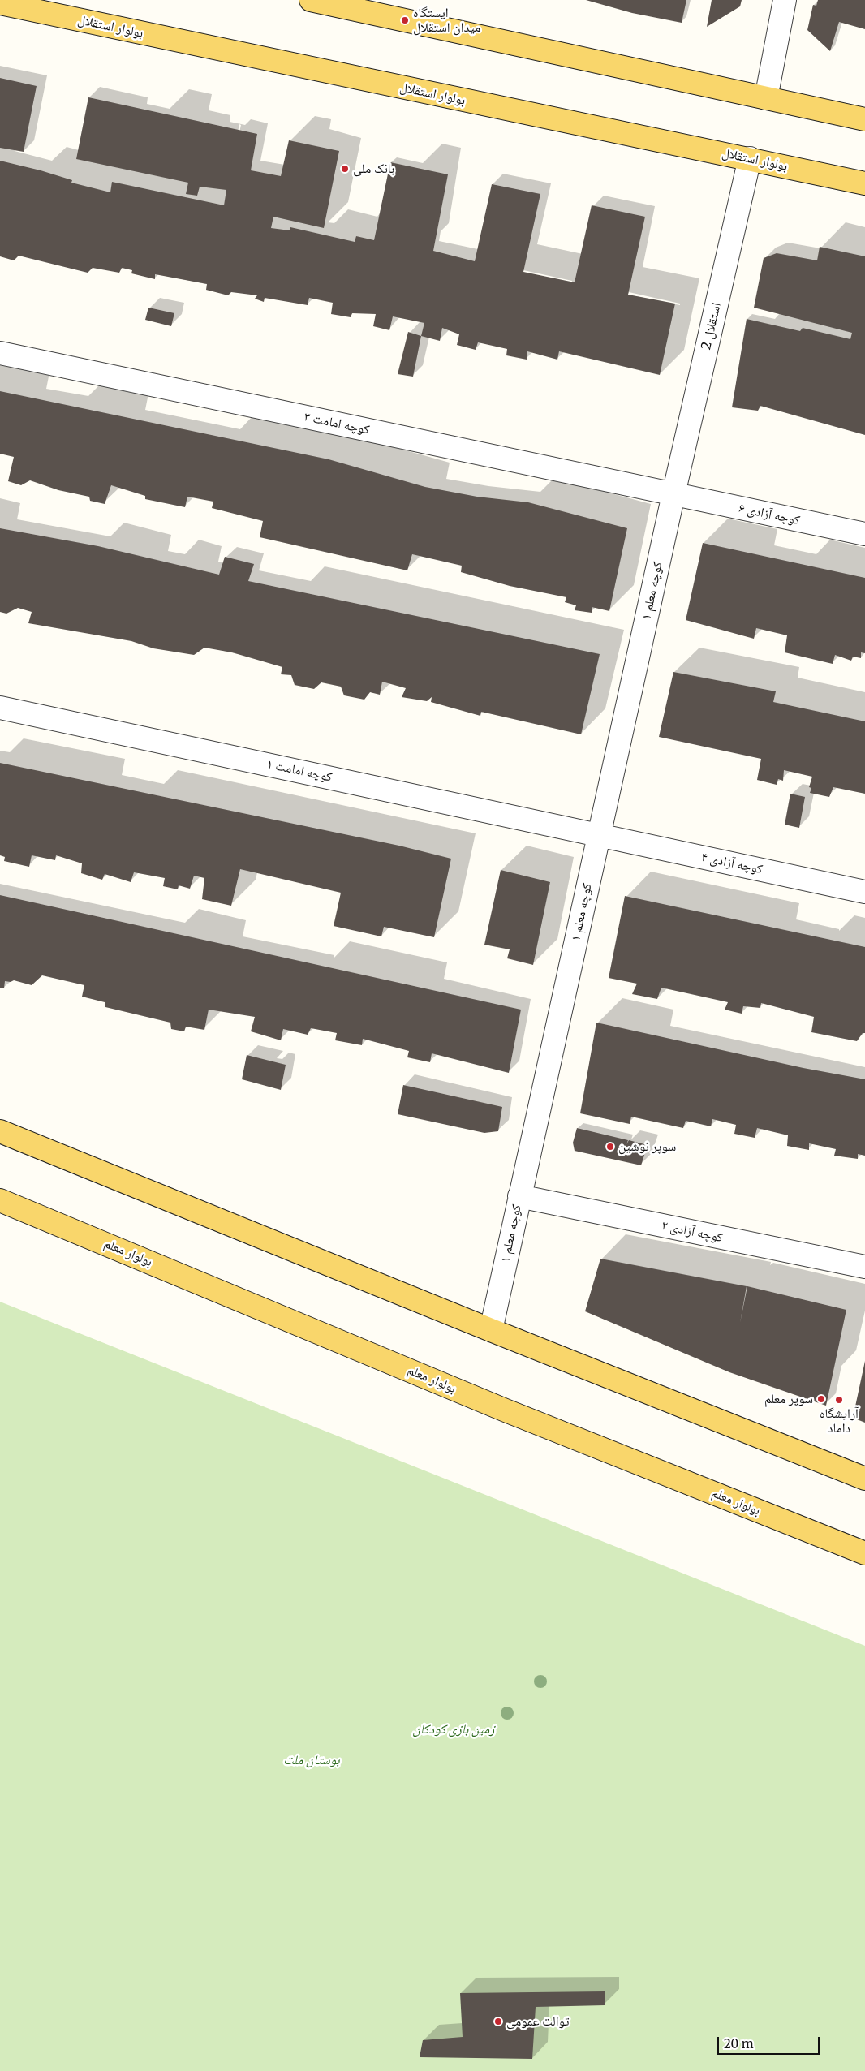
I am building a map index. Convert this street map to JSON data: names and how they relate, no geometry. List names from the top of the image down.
{
  "streets": {
    "main road": ["بولوار استقلال", "بولوار معلم"],
    "street": [
      "استقلال 2",
      "کوچه امامت ۳",
      "کوچه آزادی ۶",
      "کوچه معلم ۱",
      "کوچه امامت ۱",
      "کوچه آزادی ۴",
      "کوچه آزادی ۲"
    ]
  },
  "crossings": [
    ["بولوار استقلال", "استقلال 2"],
    ["استقلال 2", "کوچه امامت ۳"],
    ["استقلال 2", "کوچه آزادی ۶"],
    ["استقلال 2", "کوچه معلم ۱"],
    ["کوچه امامت ۳", "کوچه آزادی ۶"],
    ["کوچه امامت ۳", "کوچه معلم ۱"],
    ["کوچه آزادی ۶", "کوچه معلم ۱"],
    ["کوچه معلم ۱", "کوچه امامت ۱"],
    ["کوچه معلم ۱", "کوچه آزادی ۴"],
    ["کوچه معلم ۱", "کوچه آزادی ۲"],
    ["کوچه امامت ۱", "کوچه آزادی ۴"]
  ],
  "parks": ["زمین بازی کودکان", "بوستان ملت"],
  "places": [
    "ایستگاه میدان استقلال",
    "بانک ملی",
    "سوپر نوشین",
    "سوپر معلم",
    "آرایشگاه داماد",
    "توالت عمومی"
  ],
  "scale_bar": "20 m"
}
